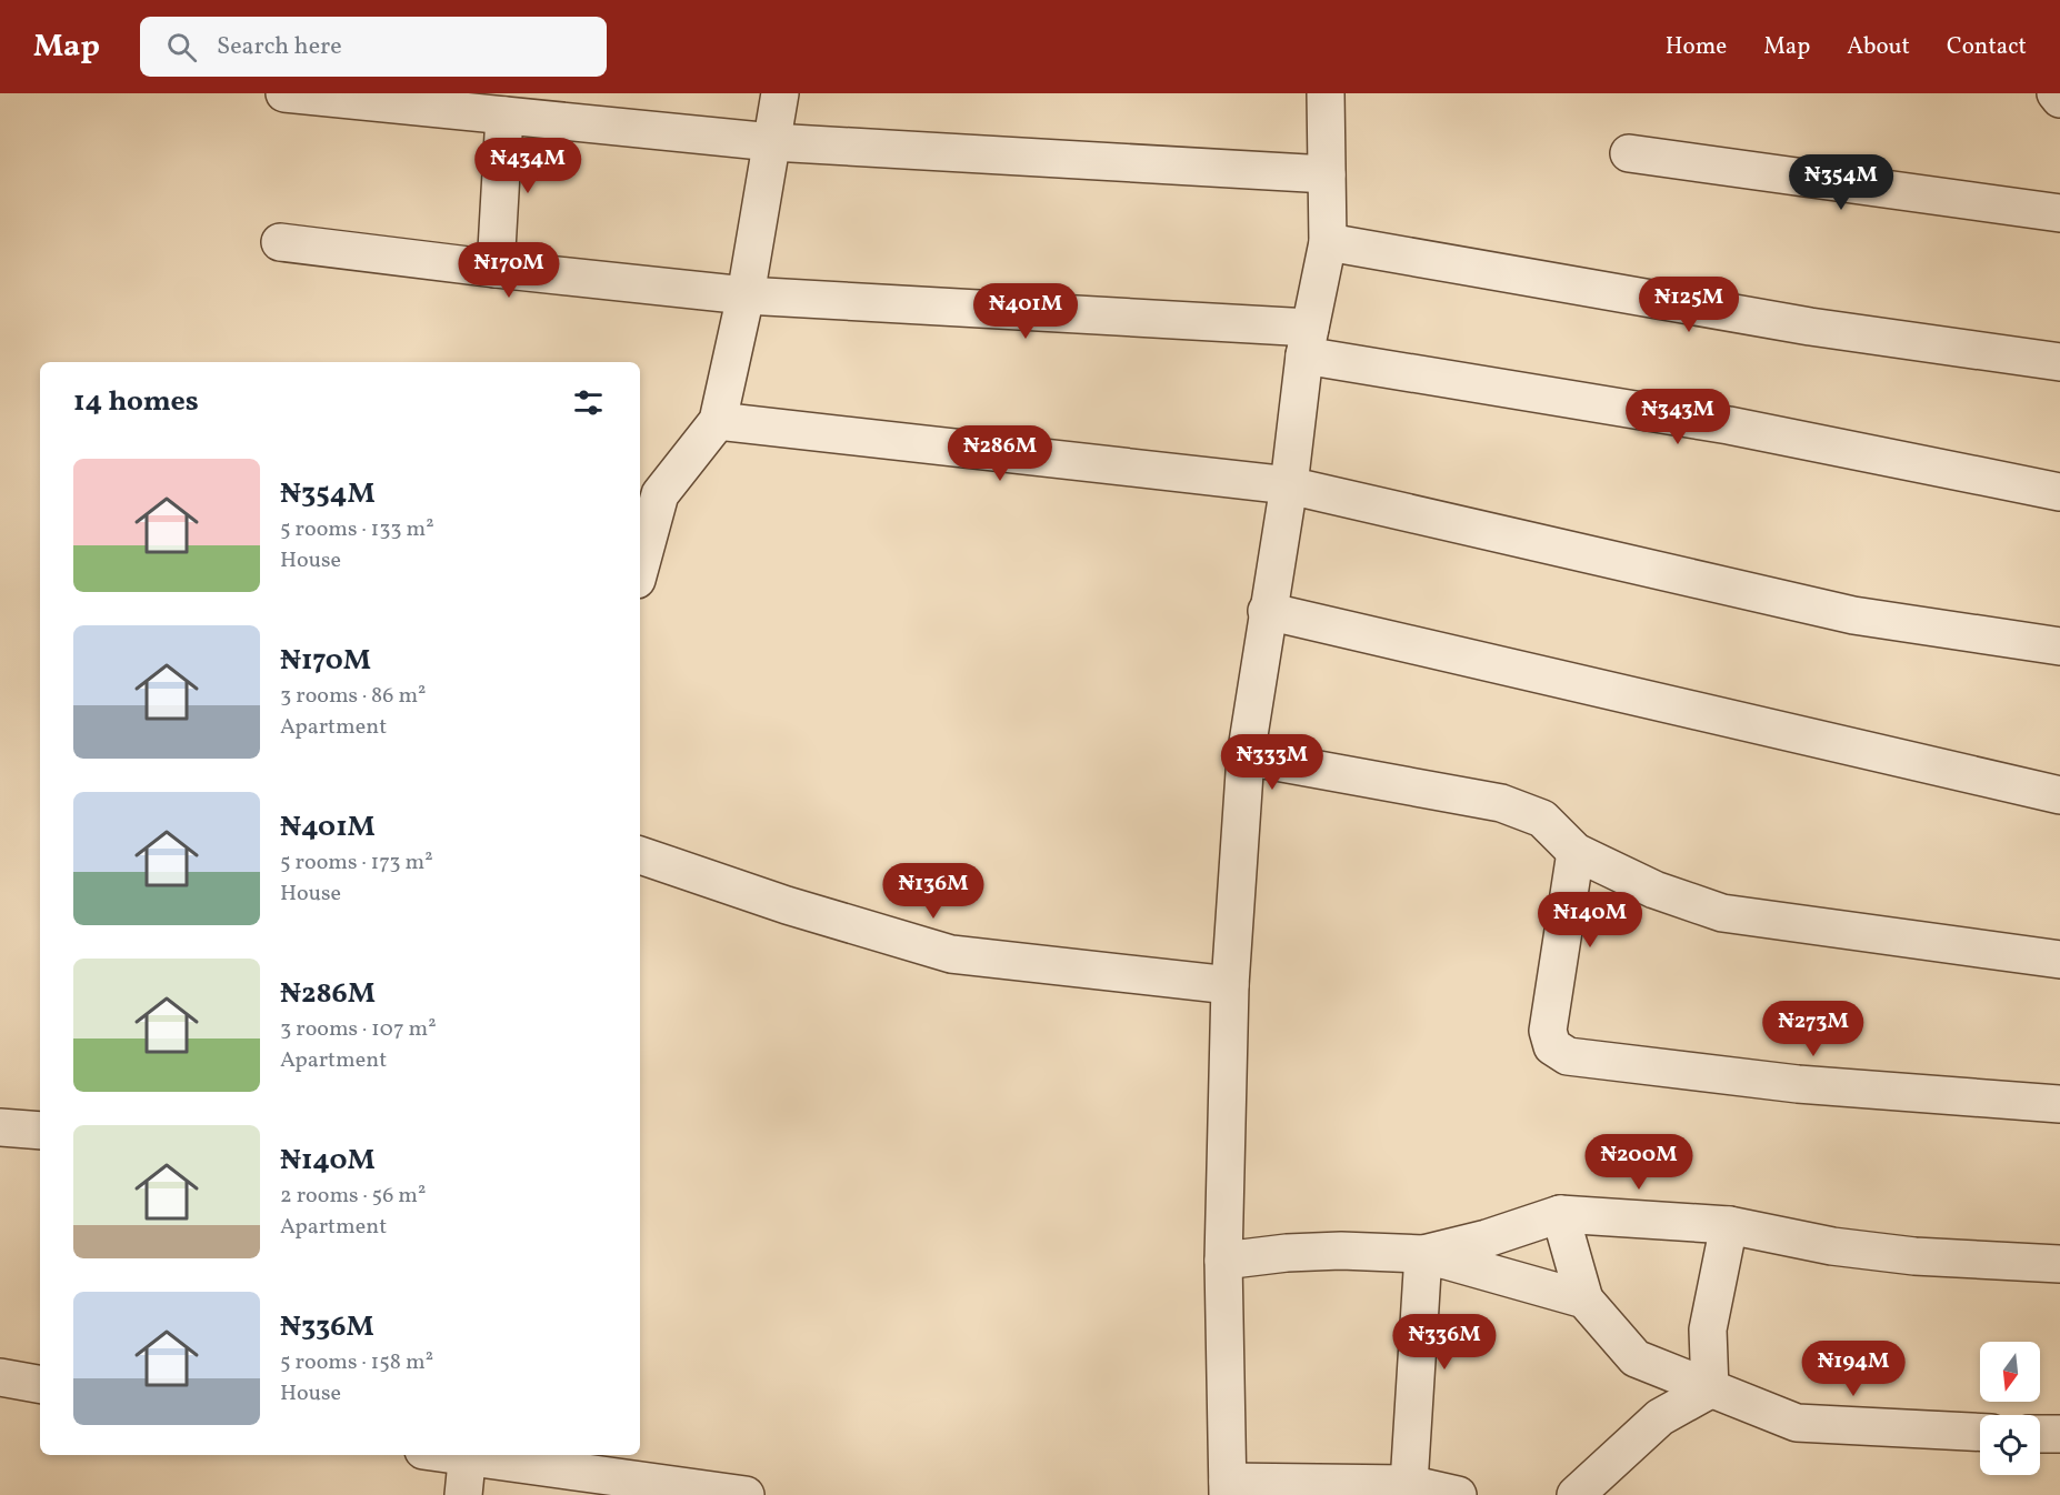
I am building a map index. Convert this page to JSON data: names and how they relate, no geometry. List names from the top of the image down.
{
  "north": "bottom",
  "page": {
    "header": "Map",
    "search": "Search here",
    "nav": [
      "Home",
      "Map",
      "About",
      "Contact"
    ],
    "price": [
      "₦434M",
      "₦354M",
      "₦170M",
      "₦125M",
      "₦401M",
      "₦343M",
      "₦286M",
      "₦333M",
      "₦136M",
      "₦140M",
      "₦273M",
      "₦200M",
      "₦336M",
      "₦194M"
    ],
    "heading": "14 homes",
    "list": [
      {
        "name": "₦354M",
        "note": "5 rooms · 133 m² · House"
      },
      {
        "name": "₦170M",
        "note": "3 rooms · 86 m² · Apartment"
      },
      {
        "name": "₦401M",
        "note": "5 rooms · 173 m² · House"
      },
      {
        "name": "₦286M",
        "note": "3 rooms · 107 m² · Apartment"
      },
      {
        "name": "₦140M",
        "note": "2 rooms · 56 m² · Apartment"
      },
      {
        "name": "₦336M",
        "note": "5 rooms · 158 m² · House"
      }
    ]
  }
}
